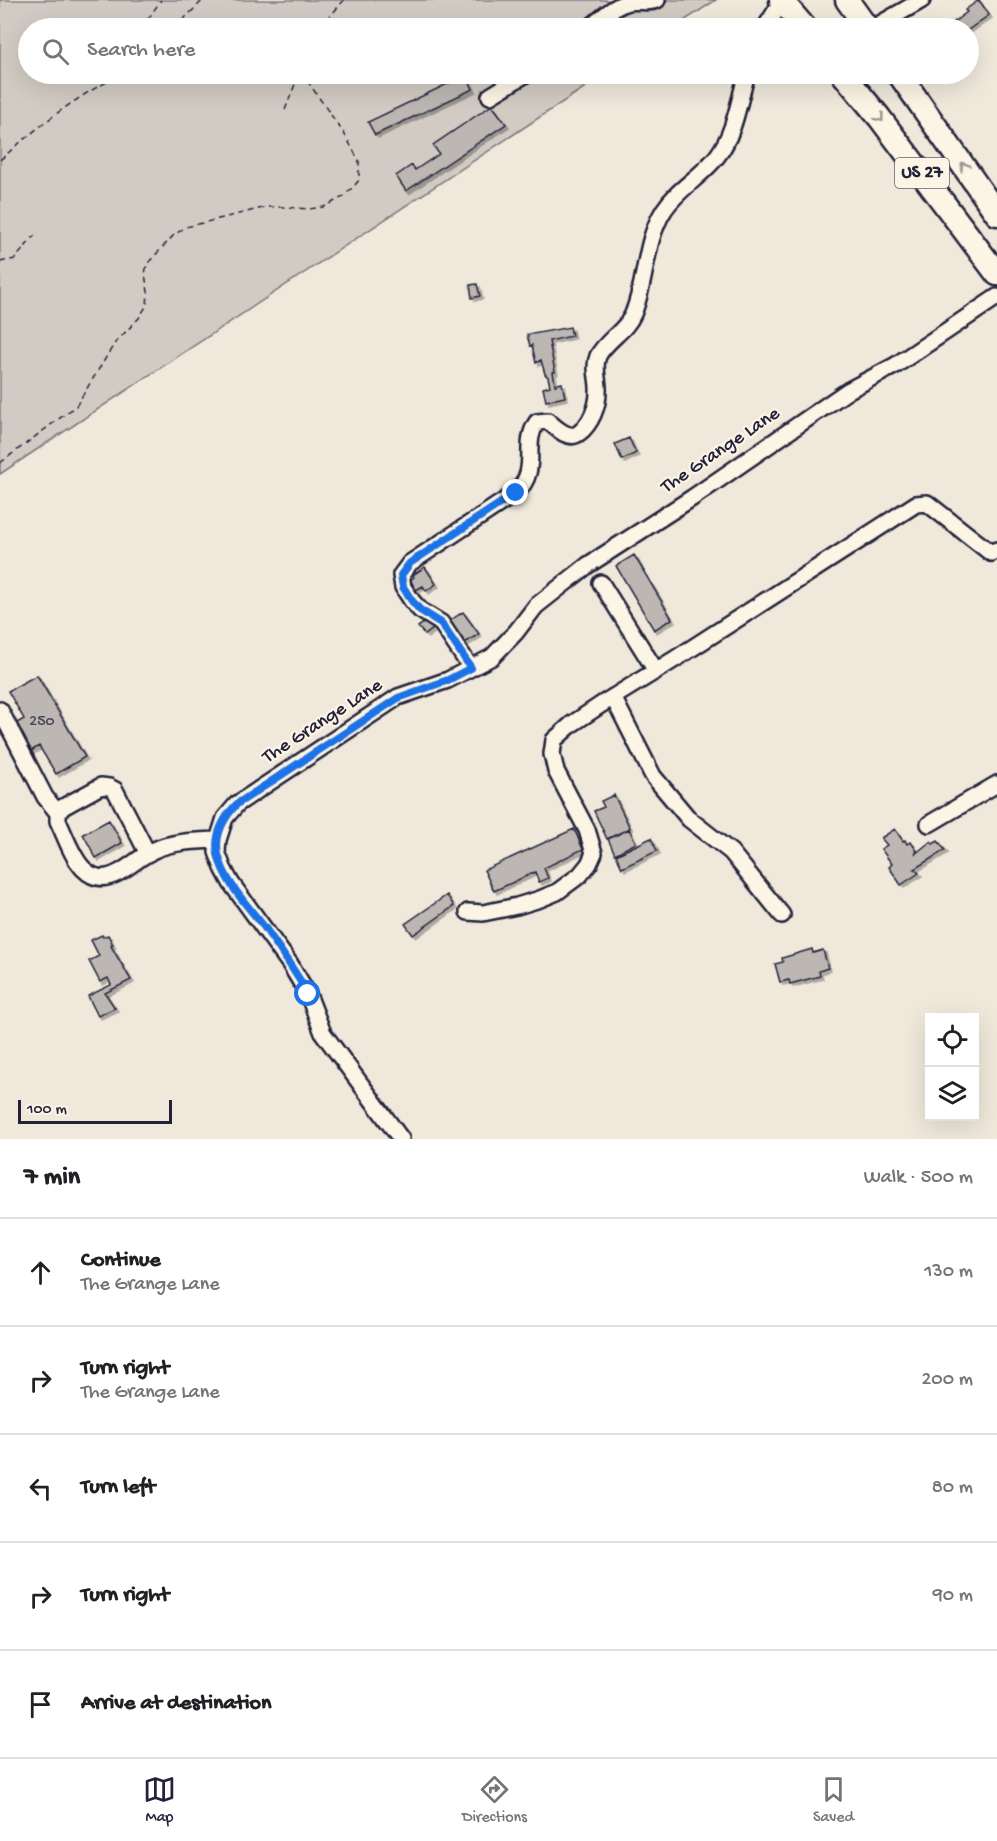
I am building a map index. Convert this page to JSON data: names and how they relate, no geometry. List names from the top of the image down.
{
  "streets": {
    "highway": ["US 27"],
    "street": ["The Grange Lane"]
  },
  "house_numbers": ["250"],
  "scale_bar": "100 m",
  "page": {
    "search": "Search here",
    "scale": "100 m",
    "heading": ["7 min", "Walk · 500 m"],
    "list": [
      ["Continue", "The Grange Lane", "130 m"],
      ["Turn right", "The Grange Lane", "200 m"],
      ["Turn left", "80 m"],
      ["Turn right", "90 m"],
      "Arrive at destination"
    ],
    "nav": ["Map", "Directions", "Saved"]
  }
}
